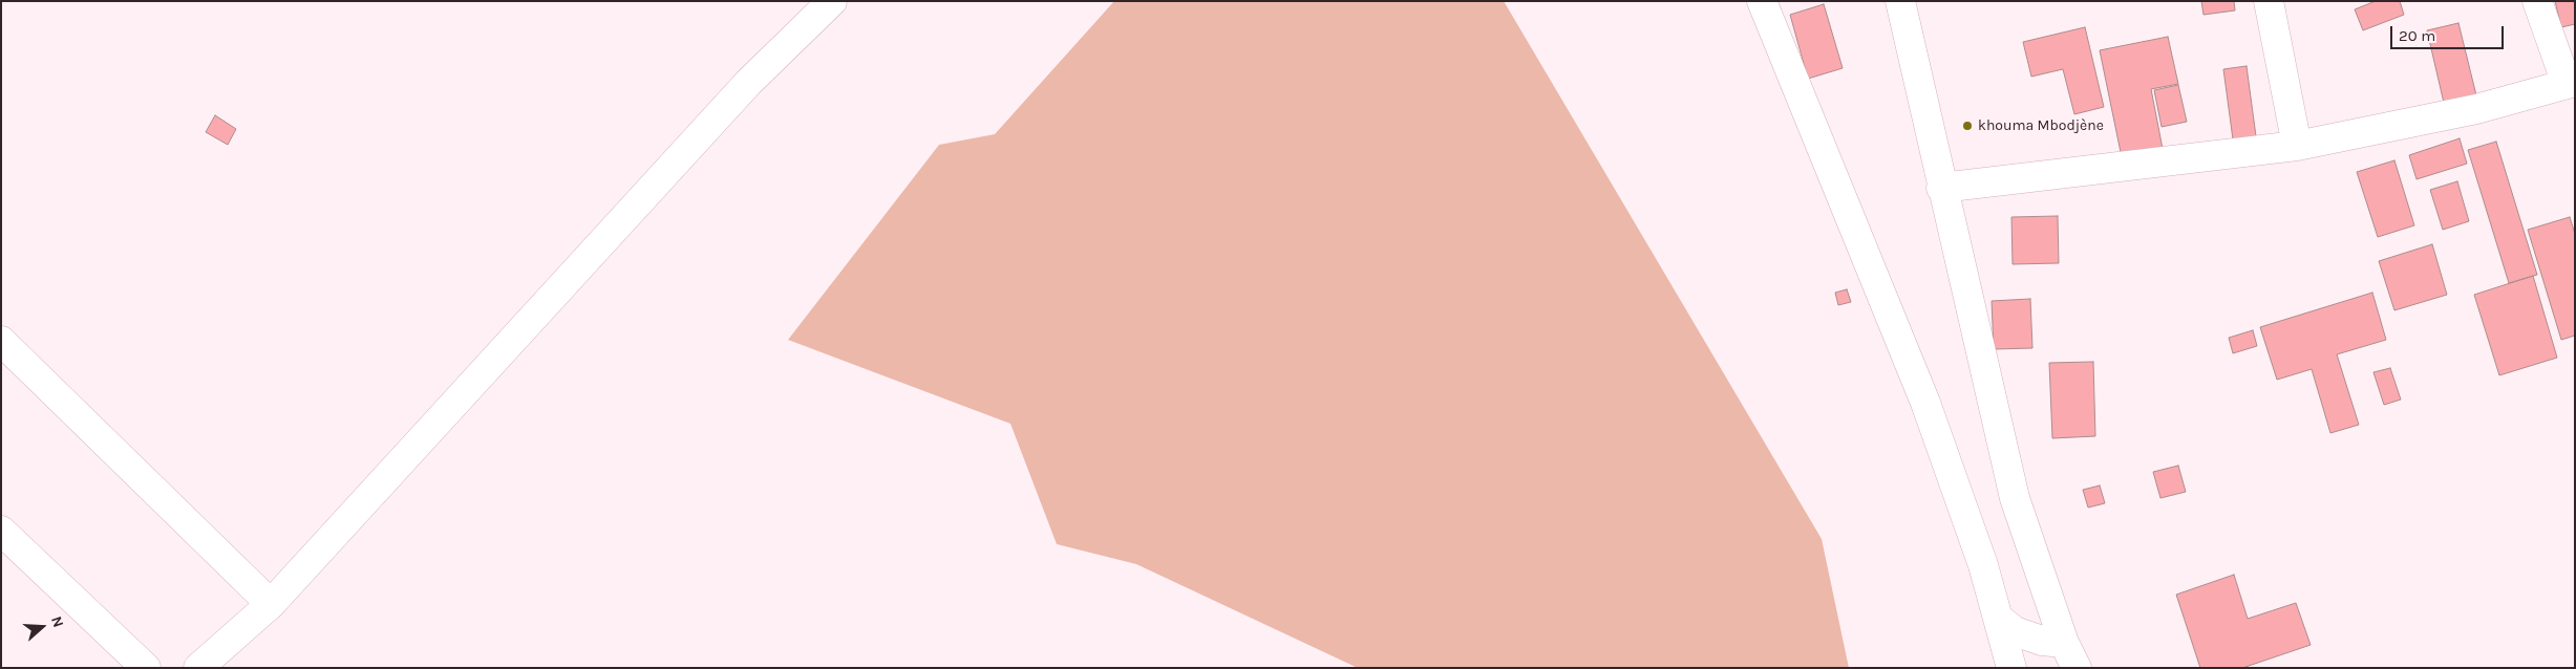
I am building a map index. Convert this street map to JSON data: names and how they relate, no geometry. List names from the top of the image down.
{
  "places": ["khouma Mbodjène"],
  "scale_bar": "20 m",
  "north": "right"
}
